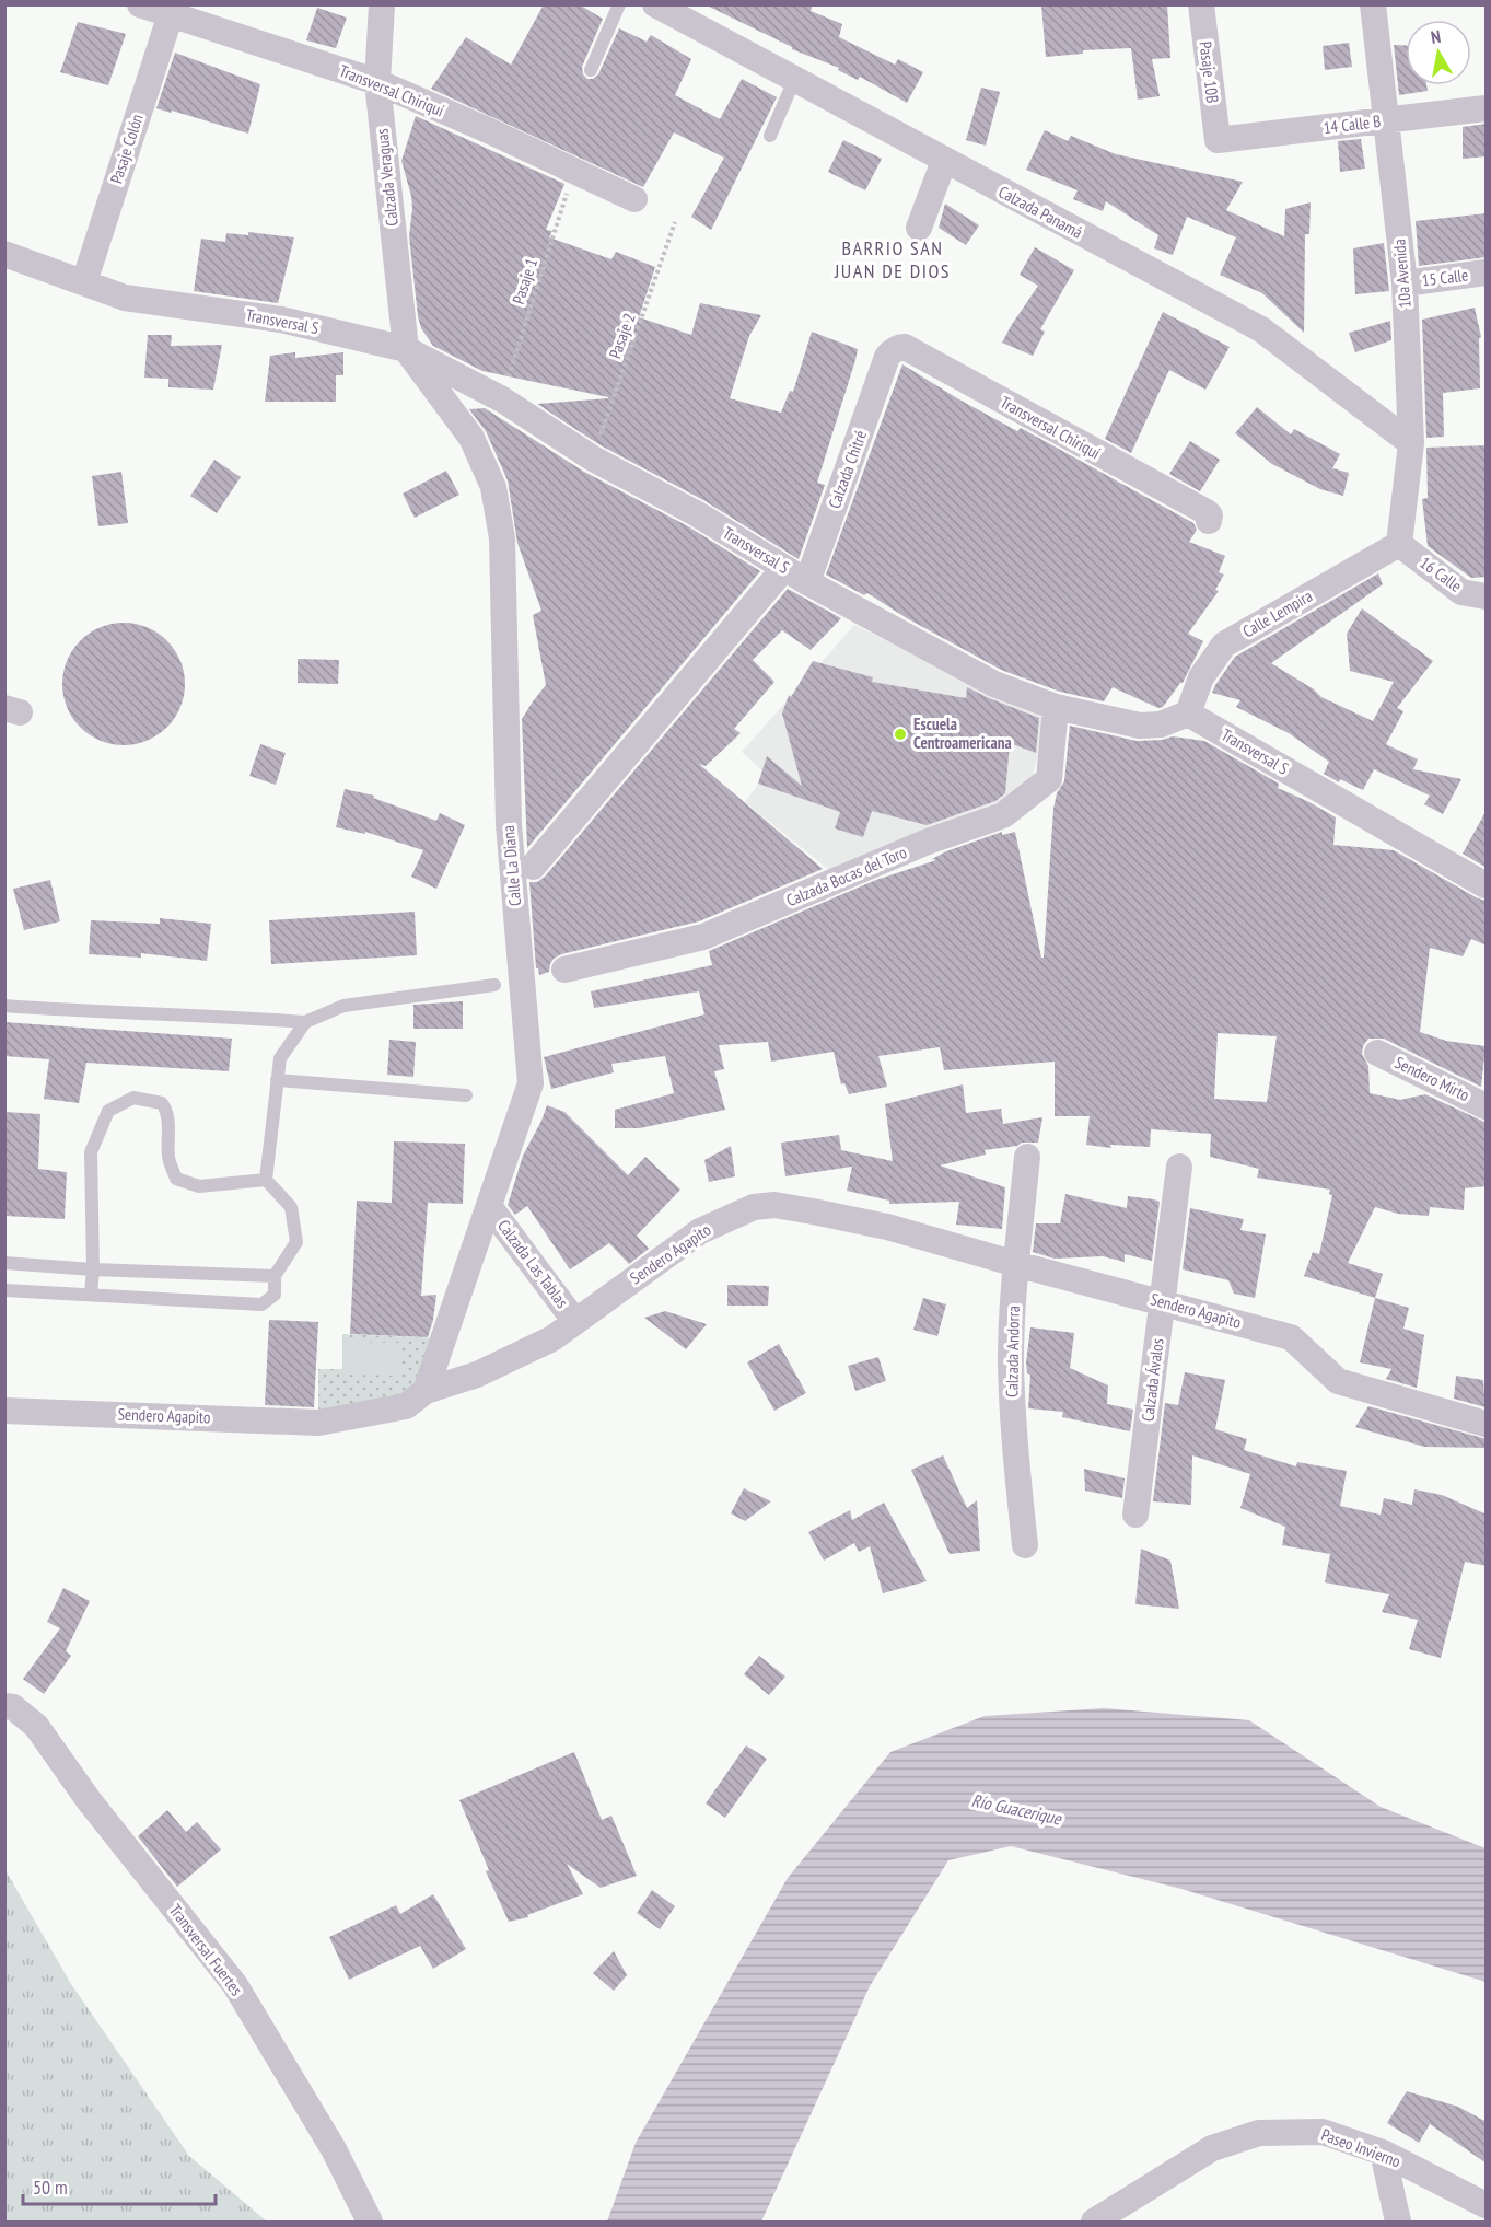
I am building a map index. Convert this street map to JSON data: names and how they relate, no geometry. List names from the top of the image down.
{
  "streets": {
    "street": [
      "Pasaje 10B",
      "Transversal Chiriquí",
      "14 Calle B",
      "Pasaje Colón",
      "Calzada Veraguas",
      "Calzada Panamá",
      "10a Avenida",
      "15 Calle",
      "Transversal S",
      "Calzada Chitré",
      "16 Calle",
      "Calle Lempira",
      "Calle La Diana",
      "Calzada Bocas del Toro",
      "Sendero Mirto",
      "Sendero Agapito",
      "Calzada Las Tablas",
      "Calzada Andorra",
      "Calzada Ávalos",
      "Transversal Fuertes",
      "Paseo Invierno"
    ],
    "path": ["Pasaje 1", "Pasaje 2"]
  },
  "crossings": [
    ["Pasaje 10B", "14 Calle B"],
    ["Transversal Chiriquí", "Pasaje Colón"],
    ["Transversal Chiriquí", "Calzada Veraguas"],
    ["Transversal Chiriquí", "Pasaje 1"],
    ["Transversal Chiriquí", "Calzada Chitré"],
    ["14 Calle B", "10a Avenida"],
    ["Pasaje Colón", "Transversal S"],
    ["Calzada Veraguas", "Transversal S"],
    ["Calzada Veraguas", "Calle La Diana"],
    ["Calzada Panamá", "10a Avenida"],
    ["10a Avenida", "15 Calle"],
    ["10a Avenida", "16 Calle"],
    ["10a Avenida", "Calle Lempira"],
    ["Pasaje 1", "Transversal S"],
    ["Transversal S", "Pasaje 2"],
    ["Transversal S", "Calzada Chitré"],
    ["Transversal S", "Calle Lempira"],
    ["Transversal S", "Calle La Diana"],
    ["Transversal S", "Calzada Bocas del Toro"],
    ["16 Calle", "Calle Lempira"],
    ["Calle La Diana", "Sendero Agapito"],
    ["Calle La Diana", "Calzada Las Tablas"],
    ["Sendero Agapito", "Calzada Las Tablas"],
    ["Sendero Agapito", "Calzada Andorra"],
    ["Sendero Agapito", "Calzada Ávalos"]
  ],
  "districts": ["BARRIO SAN JUAN DE DIOS"],
  "water": ["Río Guacerique"],
  "places": ["Escuela Centroamericana"],
  "scale_bar": "50 m",
  "north": "top"
}
